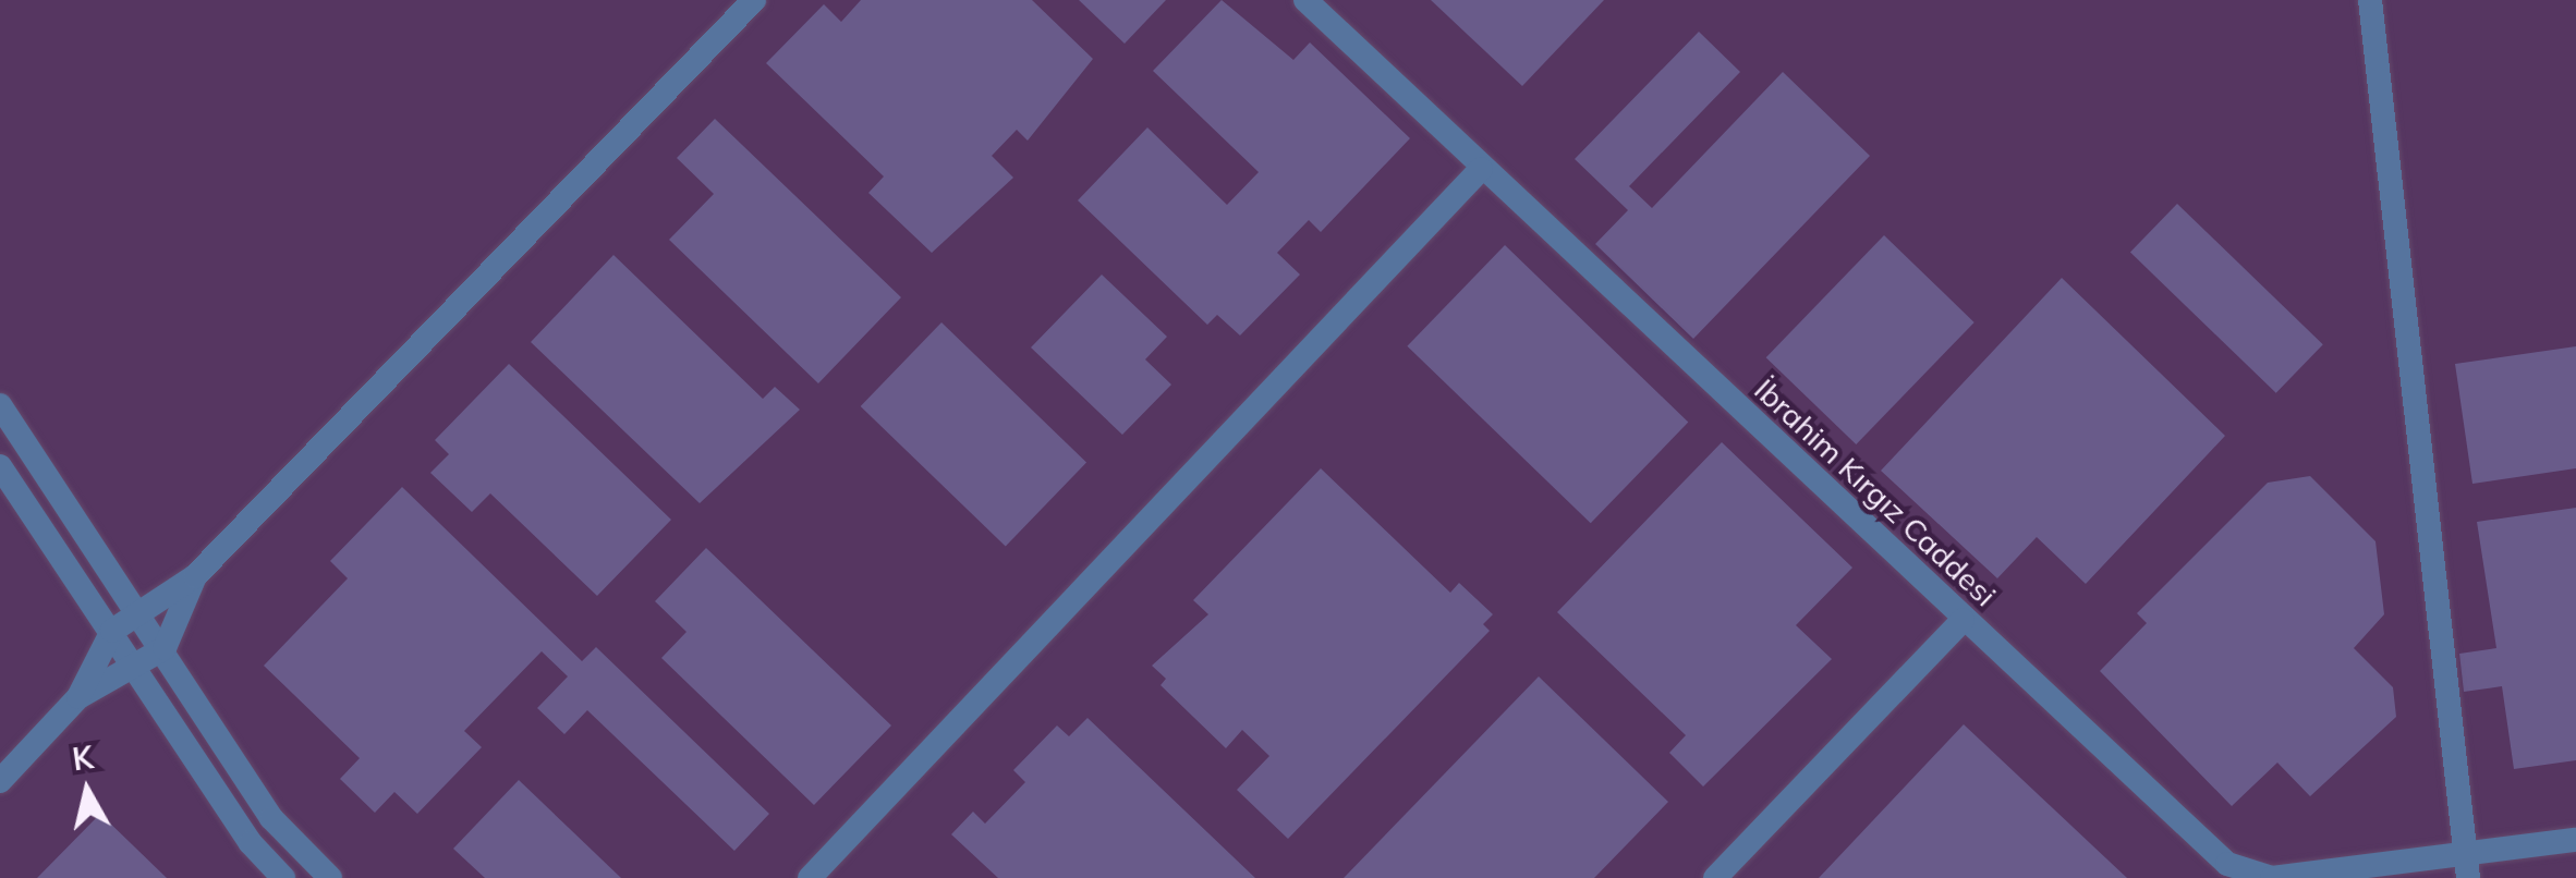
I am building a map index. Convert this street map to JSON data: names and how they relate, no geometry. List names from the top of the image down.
{
  "streets": {
    "street": ["İbrahim Kırgız Caddesi"]
  },
  "north": "top"
}
